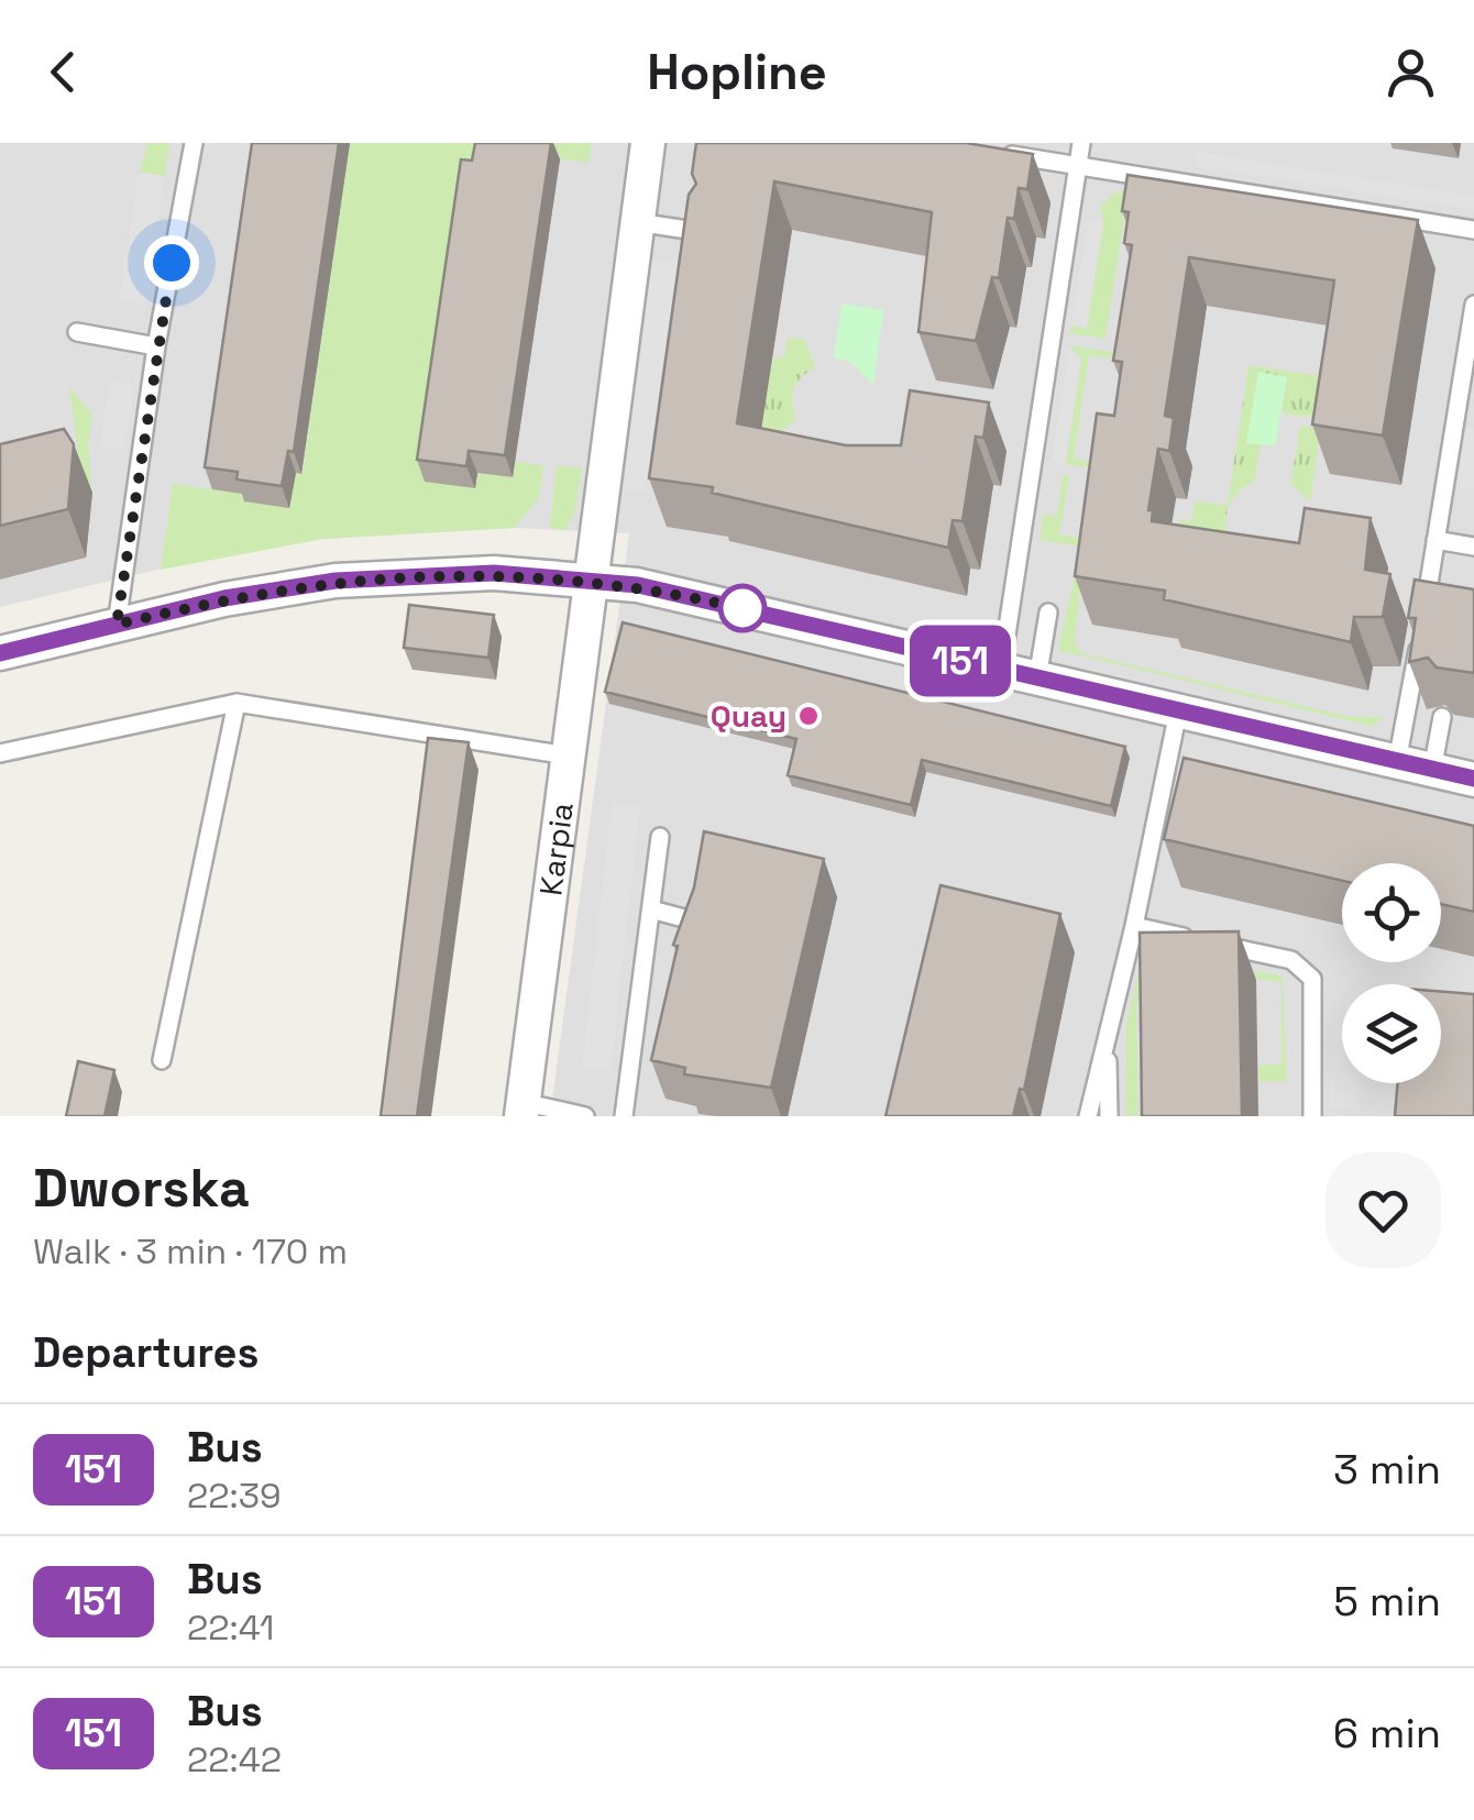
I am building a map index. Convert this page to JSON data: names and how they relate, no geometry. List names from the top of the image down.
{
  "streets": {
    "street": ["Karpia"]
  },
  "places": ["Quay"],
  "lines": ["bus line 151"],
  "page": {
    "header": "Hopline",
    "on_map": "151",
    "heading": [
      ["Dworska", "Walk · 3 min · 170 m"],
      "Departures"
    ],
    "list": [
      {
        "mark": "151",
        "name": "Bus",
        "note": "22:39",
        "value": "3 min"
      },
      {
        "mark": "151",
        "name": "Bus",
        "note": "22:41",
        "value": "5 min"
      },
      {
        "mark": "151",
        "name": "Bus",
        "note": "22:42",
        "value": "6 min"
      }
    ]
  }
}
